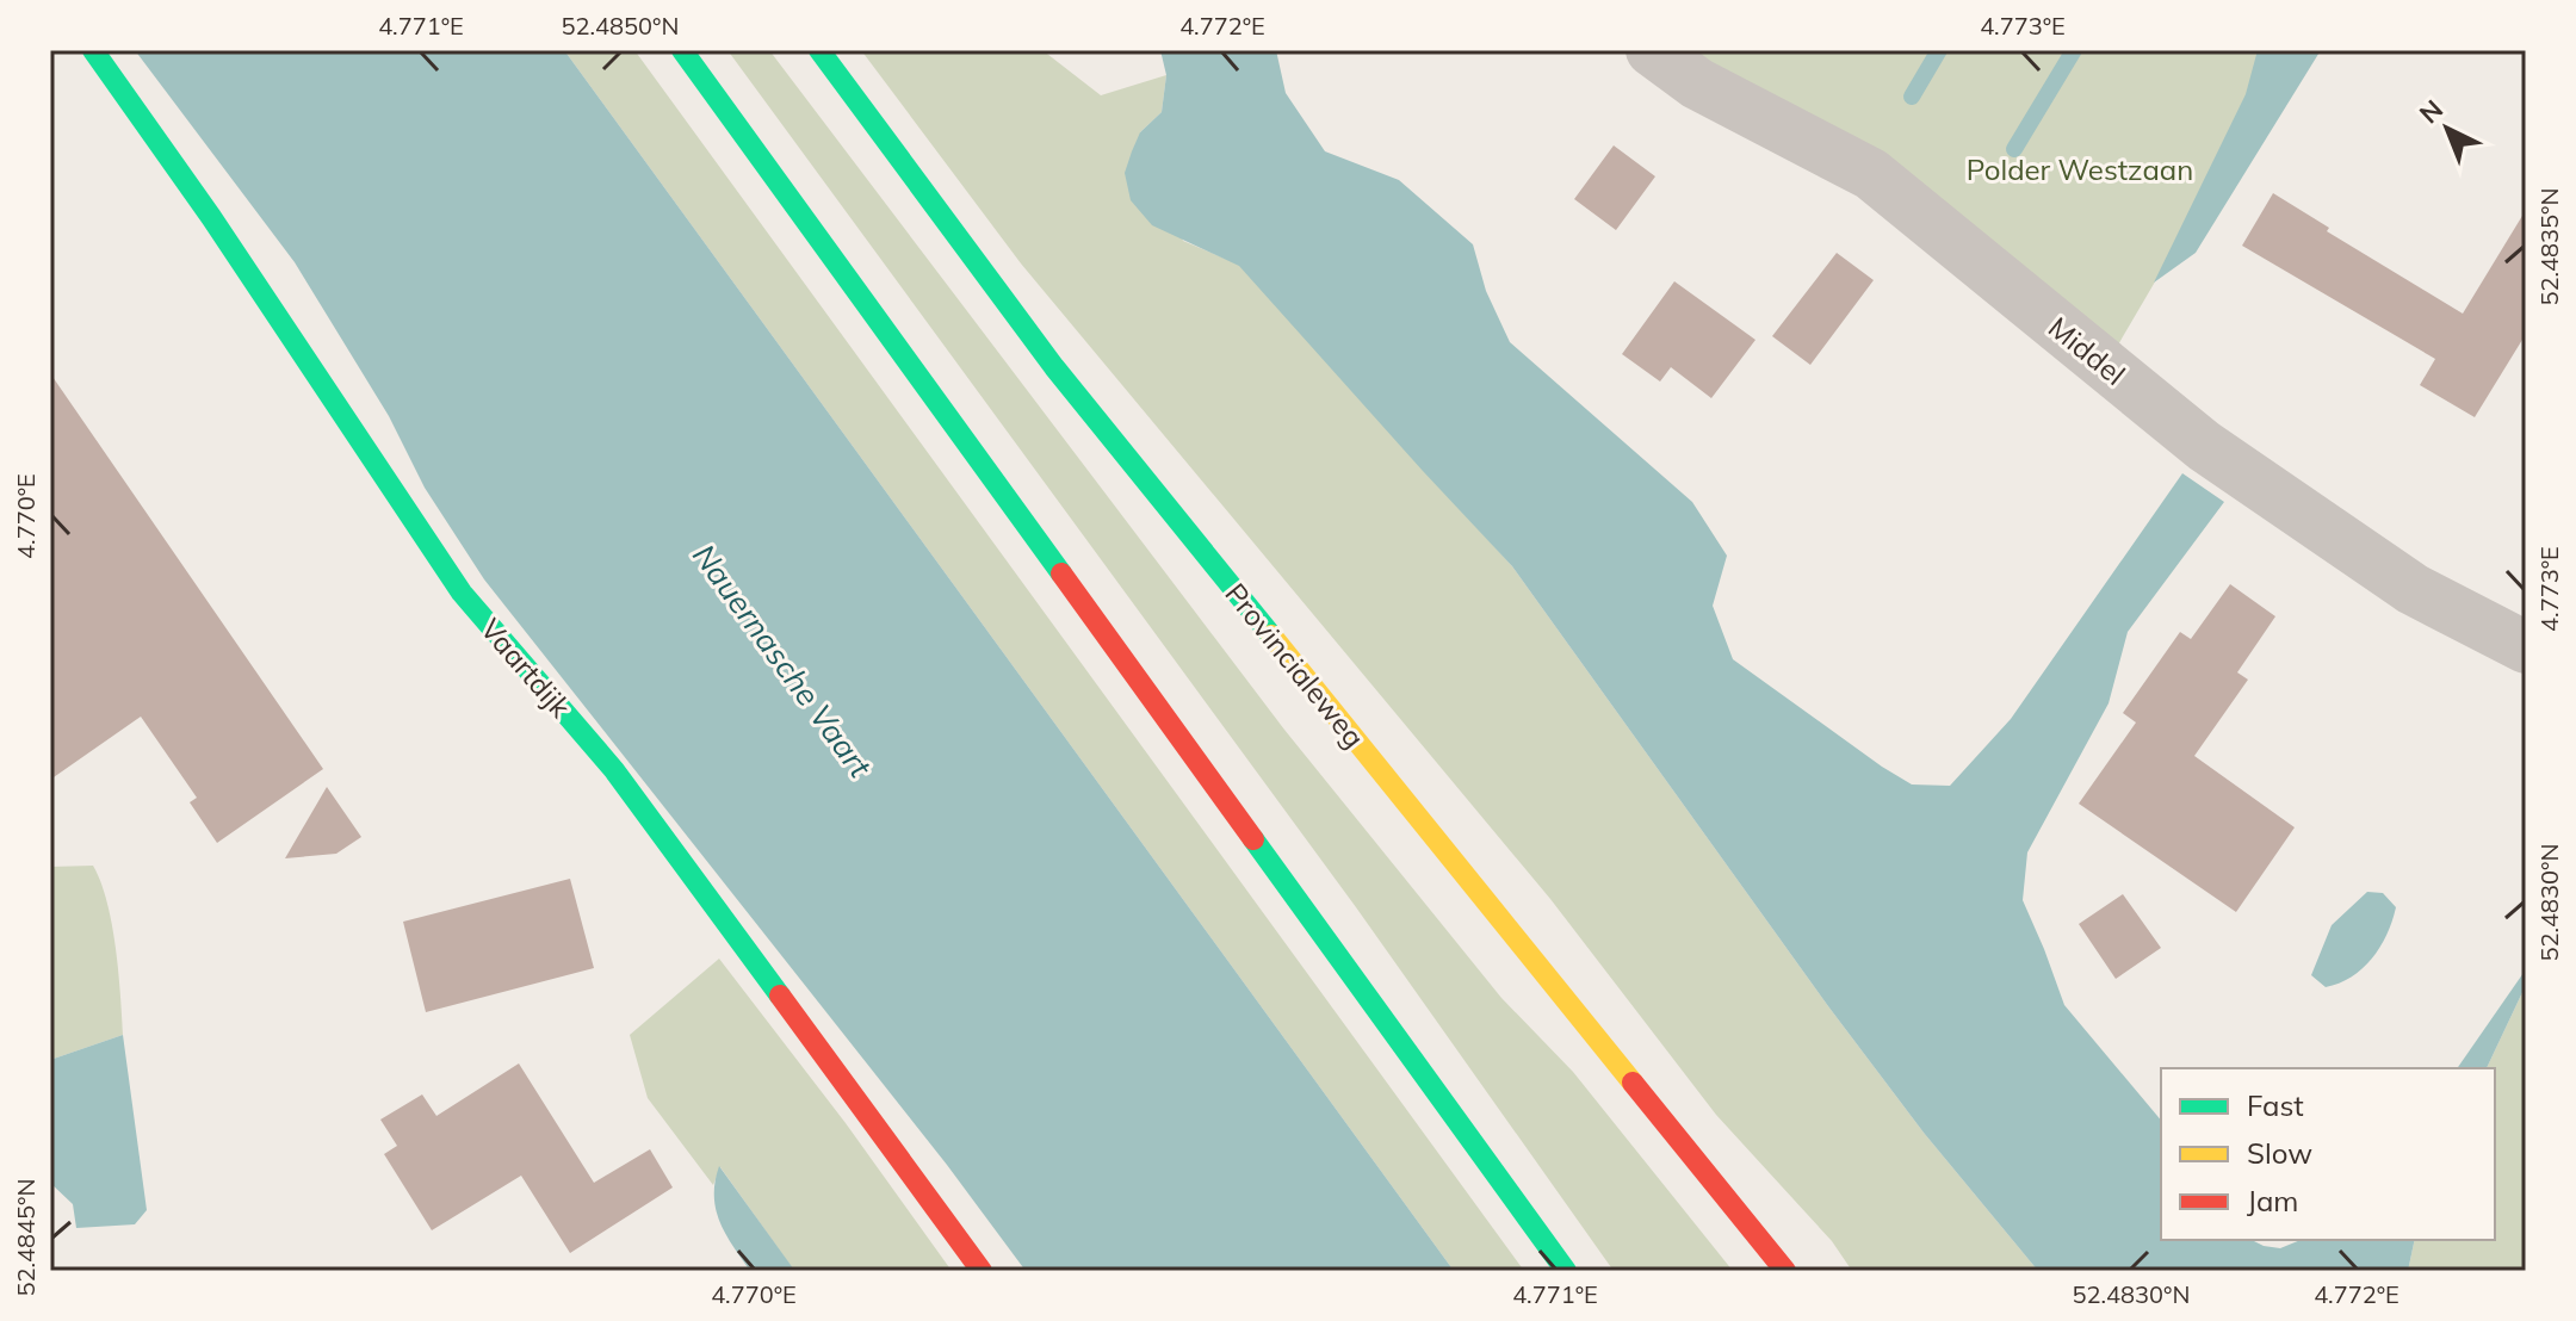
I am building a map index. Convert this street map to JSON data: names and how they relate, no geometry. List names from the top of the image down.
{
  "streets": {
    "main road": ["Provincialeweg", "Vaartdijk"],
    "street": ["Middel"]
  },
  "water": ["Nauernasche Vaart"],
  "parks": ["Polder Westzaan"],
  "legend": ["Fast", "Slow", "Jam"],
  "north": "top left",
  "coordinates": [
    "4.771°E",
    "52.4850°N",
    "4.772°E",
    "4.773°E",
    "52.4835°N",
    "4.770°E",
    "52.4830°N",
    "52.4845°N"
  ]
}
